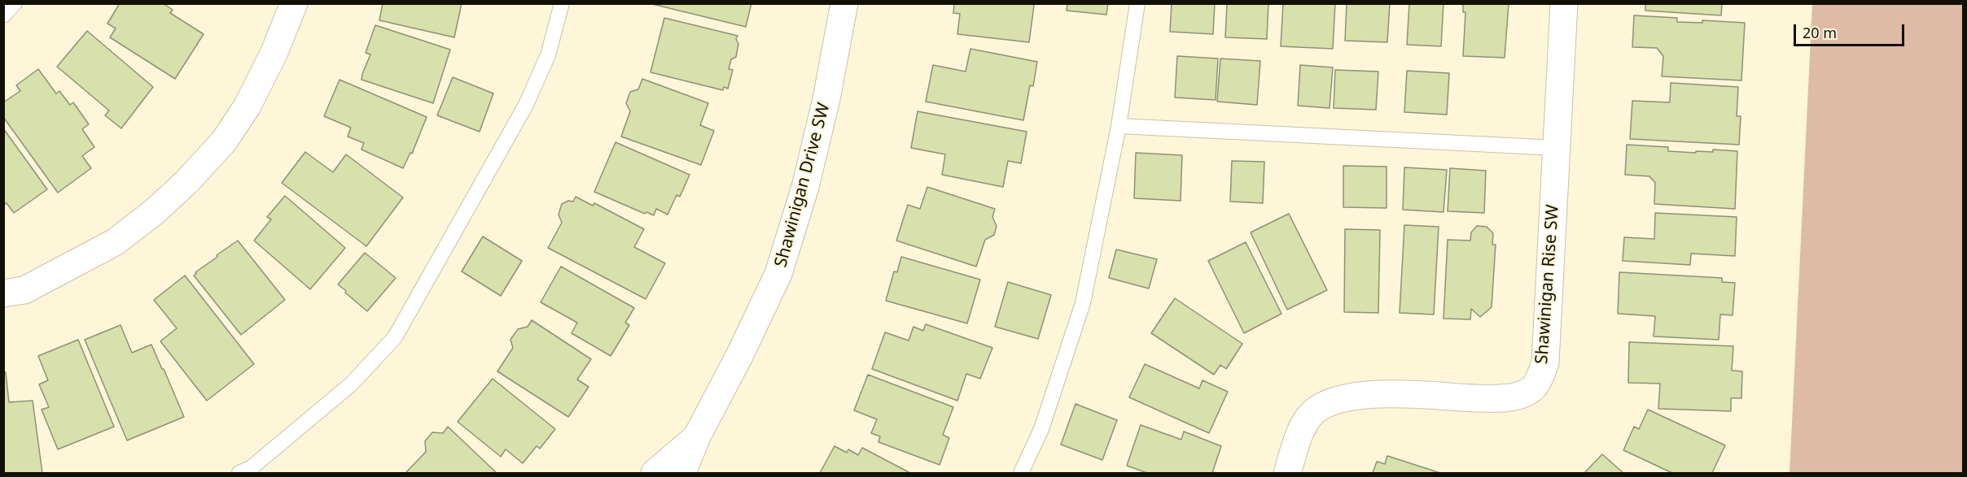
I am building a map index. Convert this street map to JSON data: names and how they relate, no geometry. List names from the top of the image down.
{
  "streets": {
    "street": ["Shawinigan Drive SW", "Shawinigan Rise SW"]
  },
  "scale_bar": "20 m"
}
